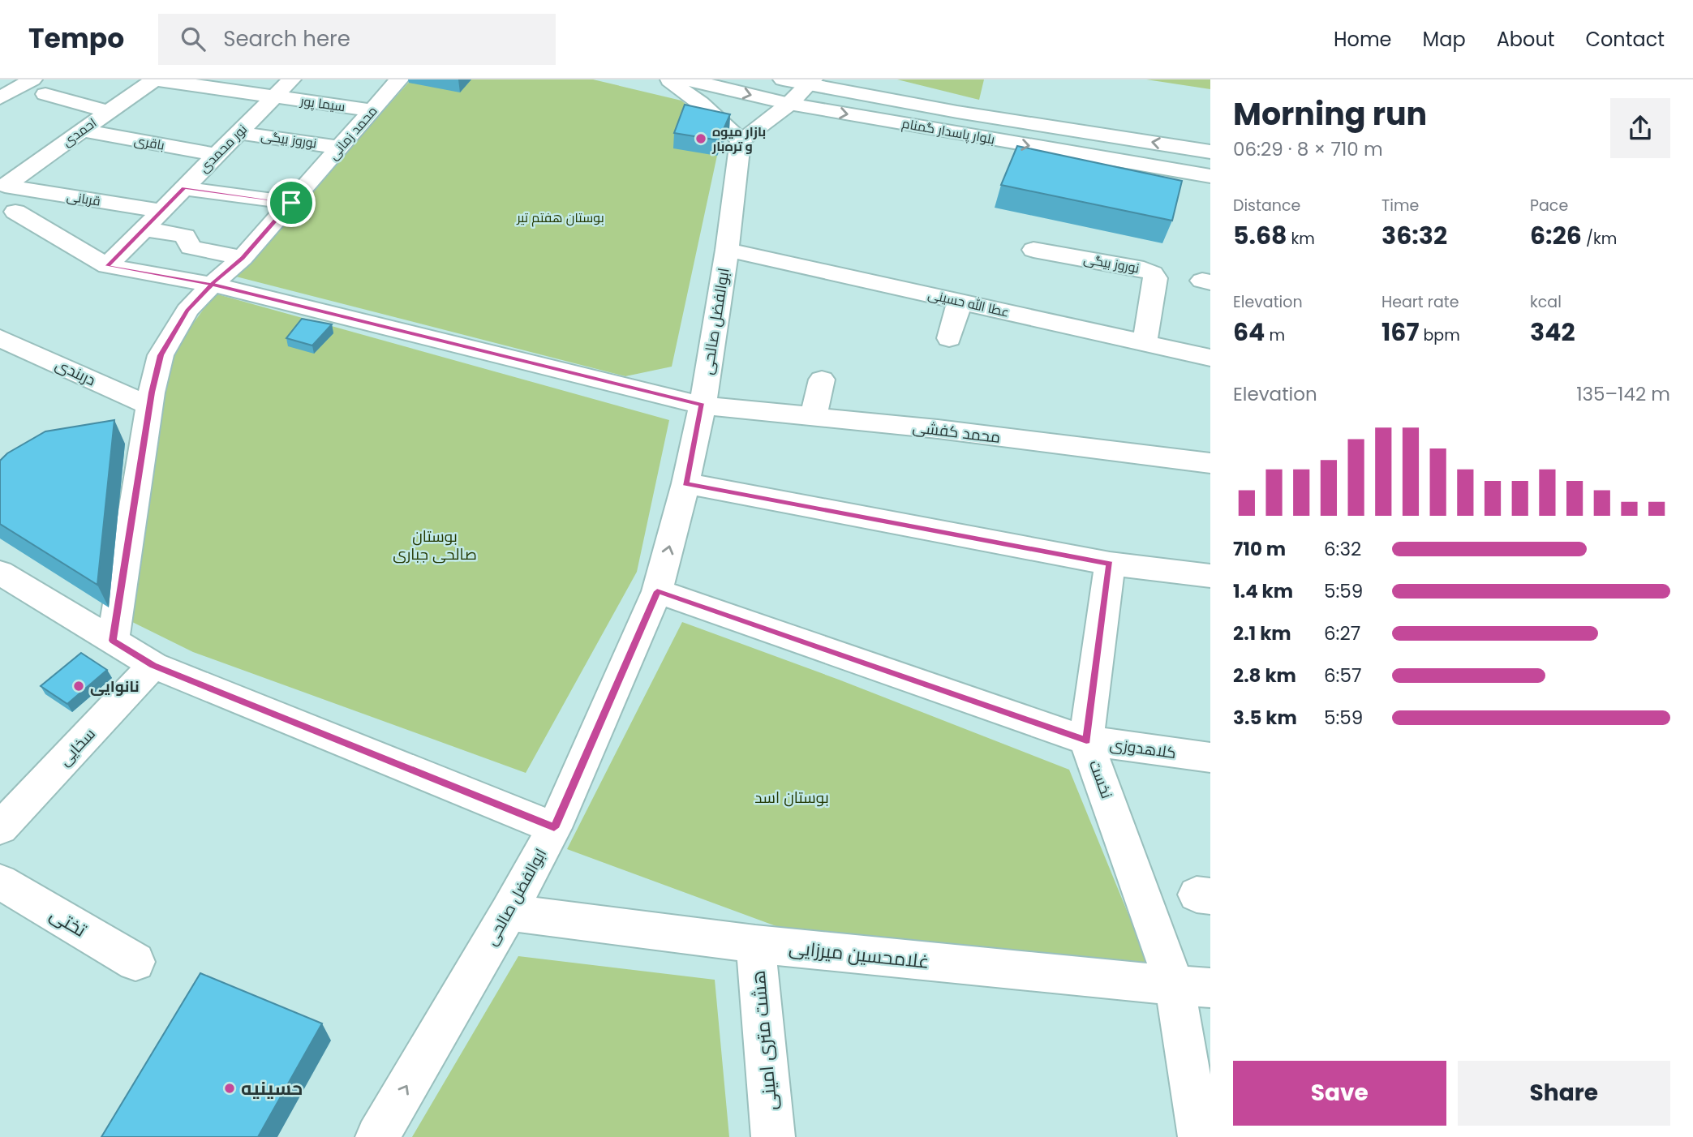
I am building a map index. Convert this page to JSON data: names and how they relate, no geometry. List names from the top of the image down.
{
  "streets": {
    "street": [
      "سیما پور",
      "بلوار پاسدار گمنام",
      "احمدی",
      "محمد زمانی",
      "نوروز بیگی",
      "باقری",
      "نور محمدی",
      "قربانی",
      "عطا الله حسینی",
      "ابوالفضل صالحی",
      "دربندی",
      "محمد کفشی",
      "سخایی",
      "کلاهدوزی",
      "نخست",
      "تختی",
      "غلامحسین میرزایی",
      "هشت متری امینی"
    ]
  },
  "crossings": [
    ["سیما پور", "احمدی"],
    ["سیما پور", "محمد زمانی"],
    ["سیما پور", "نور محمدی"],
    ["احمدی", "باقری"],
    ["احمدی", "قربانی"],
    ["محمد زمانی", "نوروز بیگی"],
    ["محمد زمانی", "دربندی"],
    ["محمد زمانی", "محمد کفشی"],
    ["نوروز بیگی", "نور محمدی"],
    ["نوروز بیگی", "عطا الله حسینی"],
    ["باقری", "نور محمدی"],
    ["نور محمدی", "قربانی"],
    ["نور محمدی", "محمد کفشی"],
    ["عطا الله حسینی", "ابوالفضل صالحی"],
    ["ابوالفضل صالحی", "محمد کفشی"],
    ["ابوالفضل صالحی", "کلاهدوزی"],
    ["ابوالفضل صالحی", "غلامحسین میرزایی"],
    ["کلاهدوزی", "نخست"],
    ["نخست", "غلامحسین میرزایی"],
    ["غلامحسین میرزایی", "هشت متری امینی"]
  ],
  "parks": ["بوستان هفتم تیر", "بوستان صالحی جباری", "بوستان اسد"],
  "places": ["بازار میوه و تره‌بار", "نانوایی", "حسینیه"],
  "page": {
    "header": "Tempo",
    "search": "Search here",
    "nav": [
      "Home",
      "Map",
      "About",
      "Contact"
    ],
    "heading": ["Morning run", "06:29 · 8 × 710 m"],
    "stats": [
      ["Distance", "5.68 km"],
      ["Time", "36:32"],
      ["Pace", "6:26 /km"],
      ["Elevation", "64 m"],
      ["Heart rate", "167 bpm"],
      ["kcal", "342"]
    ],
    "chart": ["Elevation", "135–142 m"],
    "list": [
      {
        "name": "710 m",
        "note": "6:32"
      },
      {
        "name": "1.4 km",
        "note": "5:59"
      },
      {
        "name": "2.1 km",
        "note": "6:27"
      },
      {
        "name": "2.8 km",
        "note": "6:57"
      },
      {
        "name": "3.5 km",
        "note": "5:59"
      }
    ],
    "buttons": ["Save", "Share"]
  }
}
